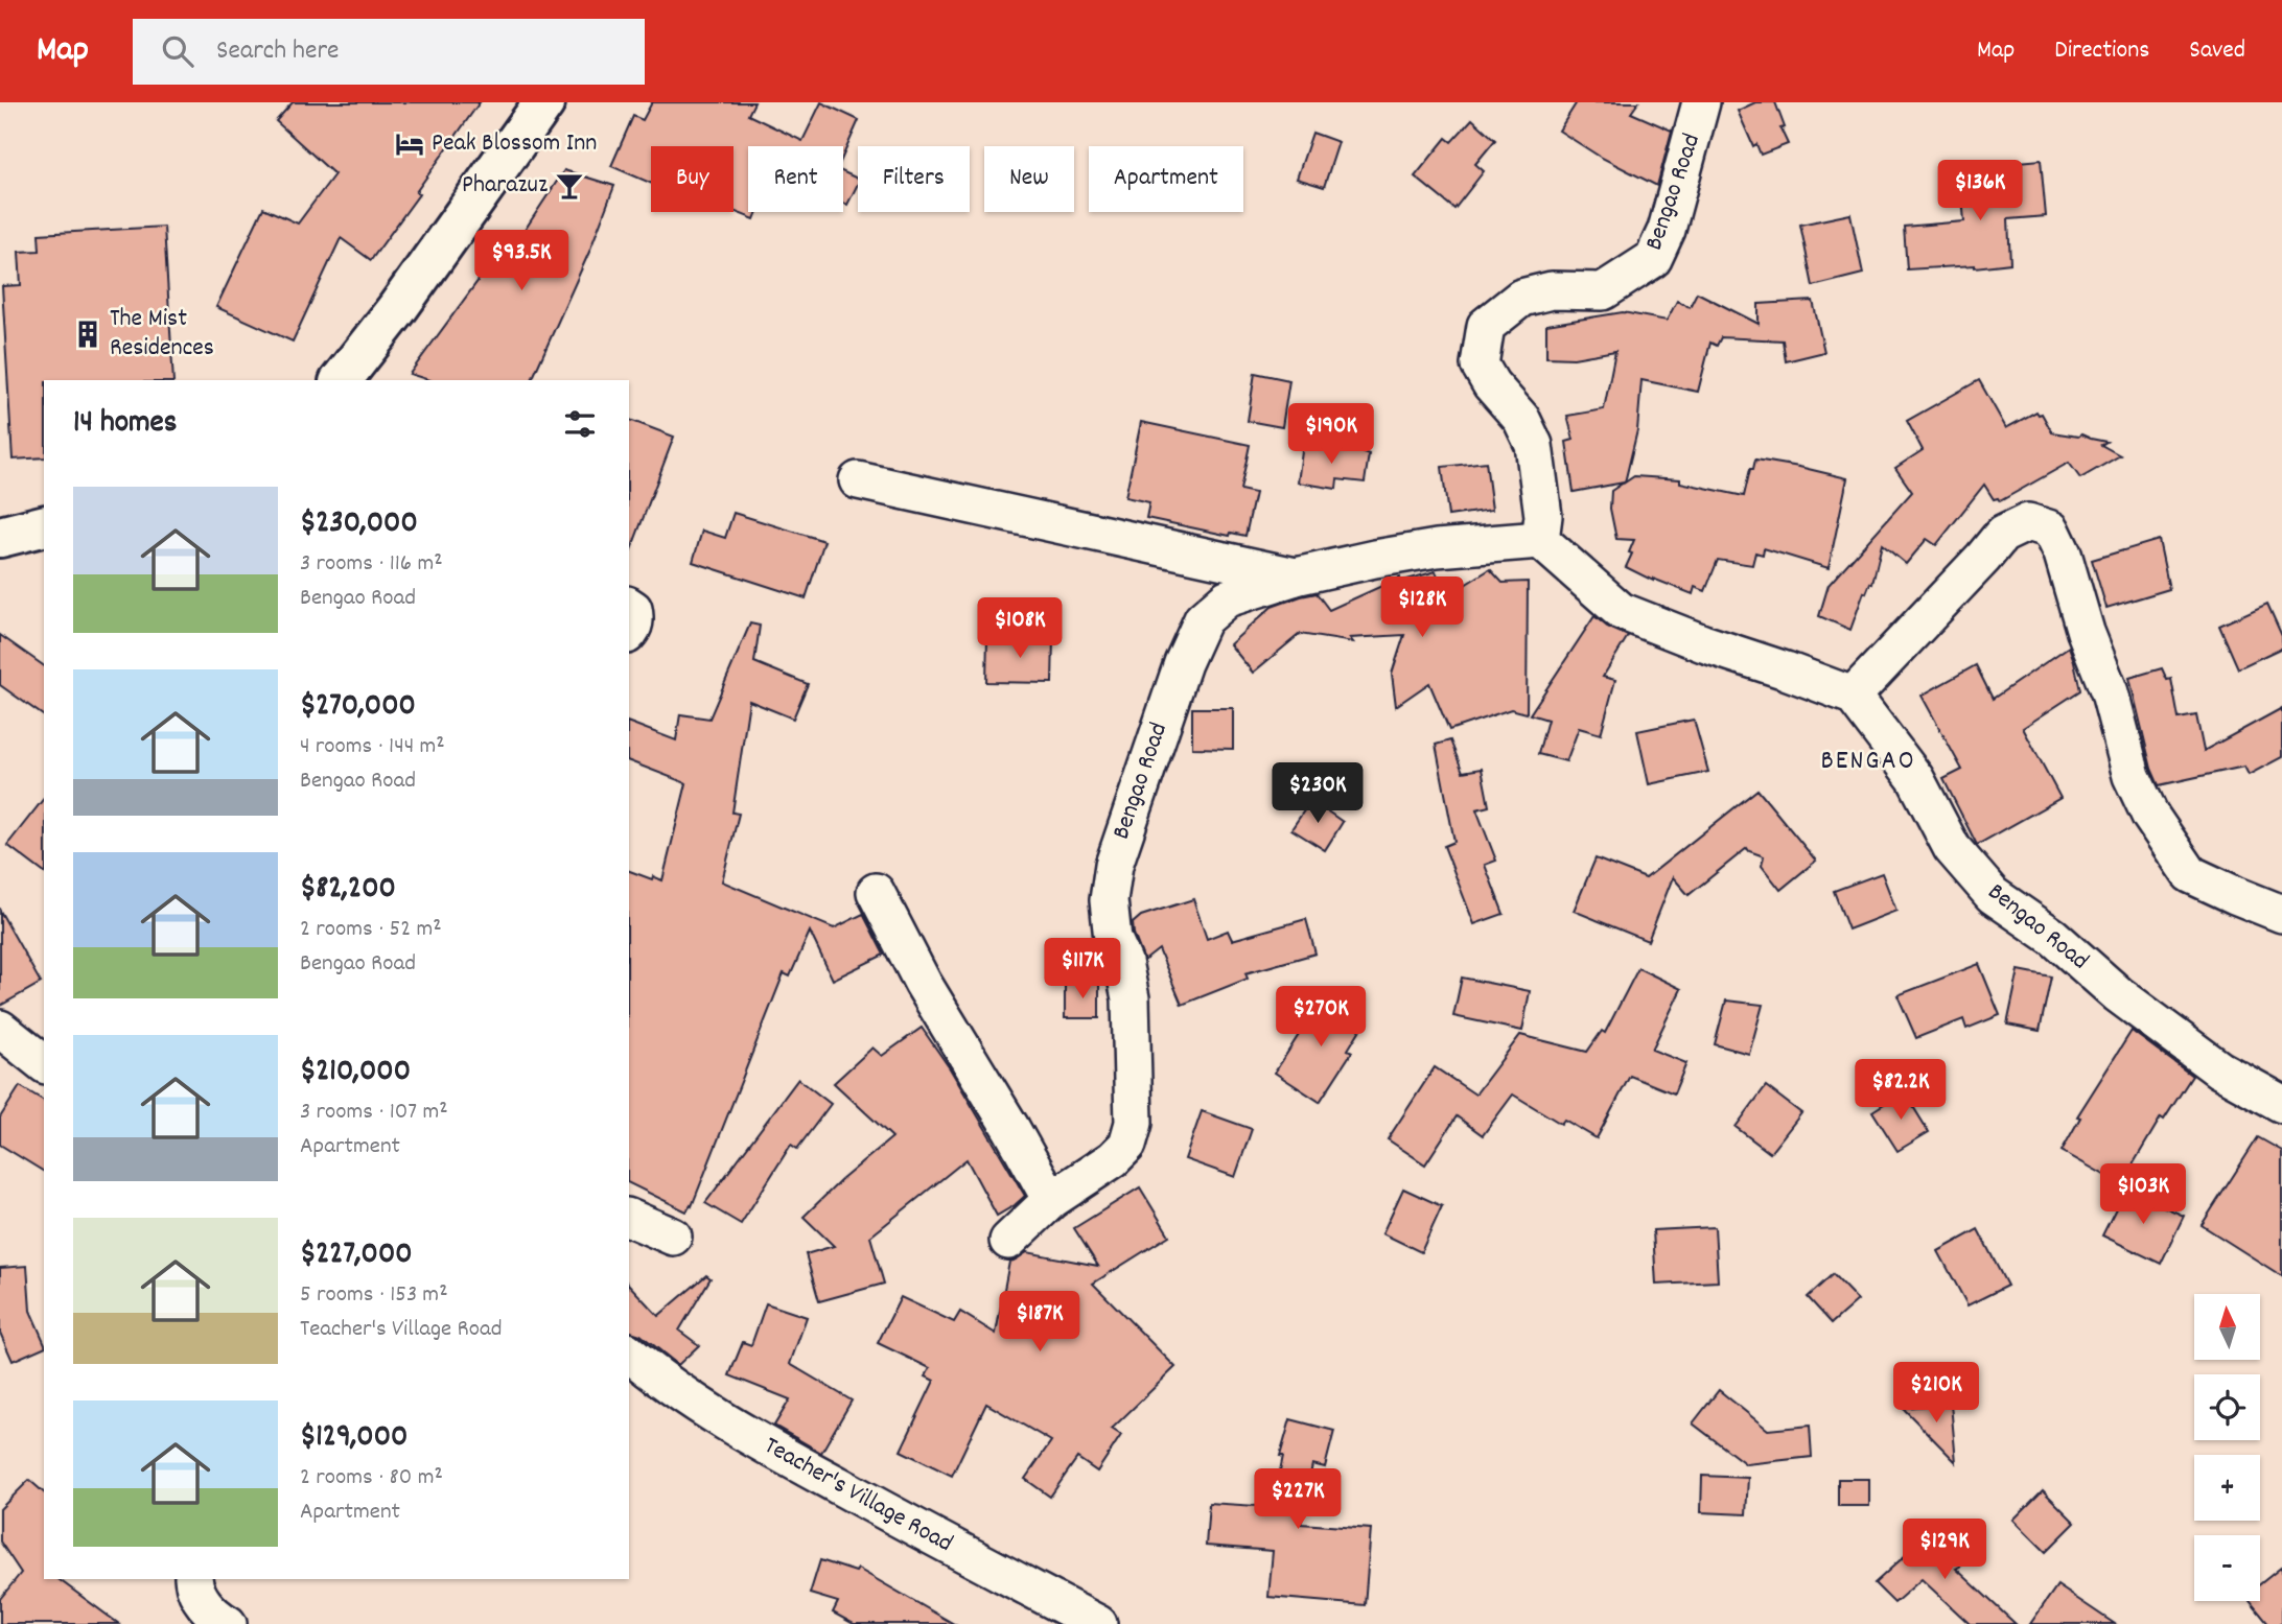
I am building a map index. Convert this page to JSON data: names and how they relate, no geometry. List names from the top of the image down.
{
  "streets": {
    "street": ["Bengao Road", "Teacher's Village Road"]
  },
  "districts": ["BENGAO"],
  "places": {
    "hotel": ["Peak Blossom Inn"],
    "bar": ["Pharazuz"],
    "building": ["The Mist Residences"]
  },
  "north": "top",
  "page": {
    "header": "Map",
    "search": "Search here",
    "nav": ["Map", "Directions", "Saved"],
    "chip": [
      "Buy",
      "Rent",
      "Filters",
      "New",
      "Apartment"
    ],
    "price": [
      "$136K",
      "$93.5K",
      "$190K",
      "$128K",
      "$108K",
      "$230K",
      "$117K",
      "$270K",
      "$82.2K",
      "$103K",
      "$187K",
      "$210K",
      "$227K",
      "$129K"
    ],
    "heading": "14 homes",
    "list": [
      {
        "name": "$230,000",
        "note": "3 rooms · 116 m² · Bengao Road"
      },
      {
        "name": "$270,000",
        "note": "4 rooms · 144 m² · Bengao Road"
      },
      {
        "name": "$82,200",
        "note": "2 rooms · 52 m² · Bengao Road"
      },
      {
        "name": "$210,000",
        "note": "3 rooms · 107 m² · Apartment"
      },
      {
        "name": "$227,000",
        "note": "5 rooms · 153 m² · Teacher's Village Road"
      },
      {
        "name": "$129,000",
        "note": "2 rooms · 80 m² · Apartment"
      }
    ],
    "map_buttons": ["+", "−"]
  }
}
